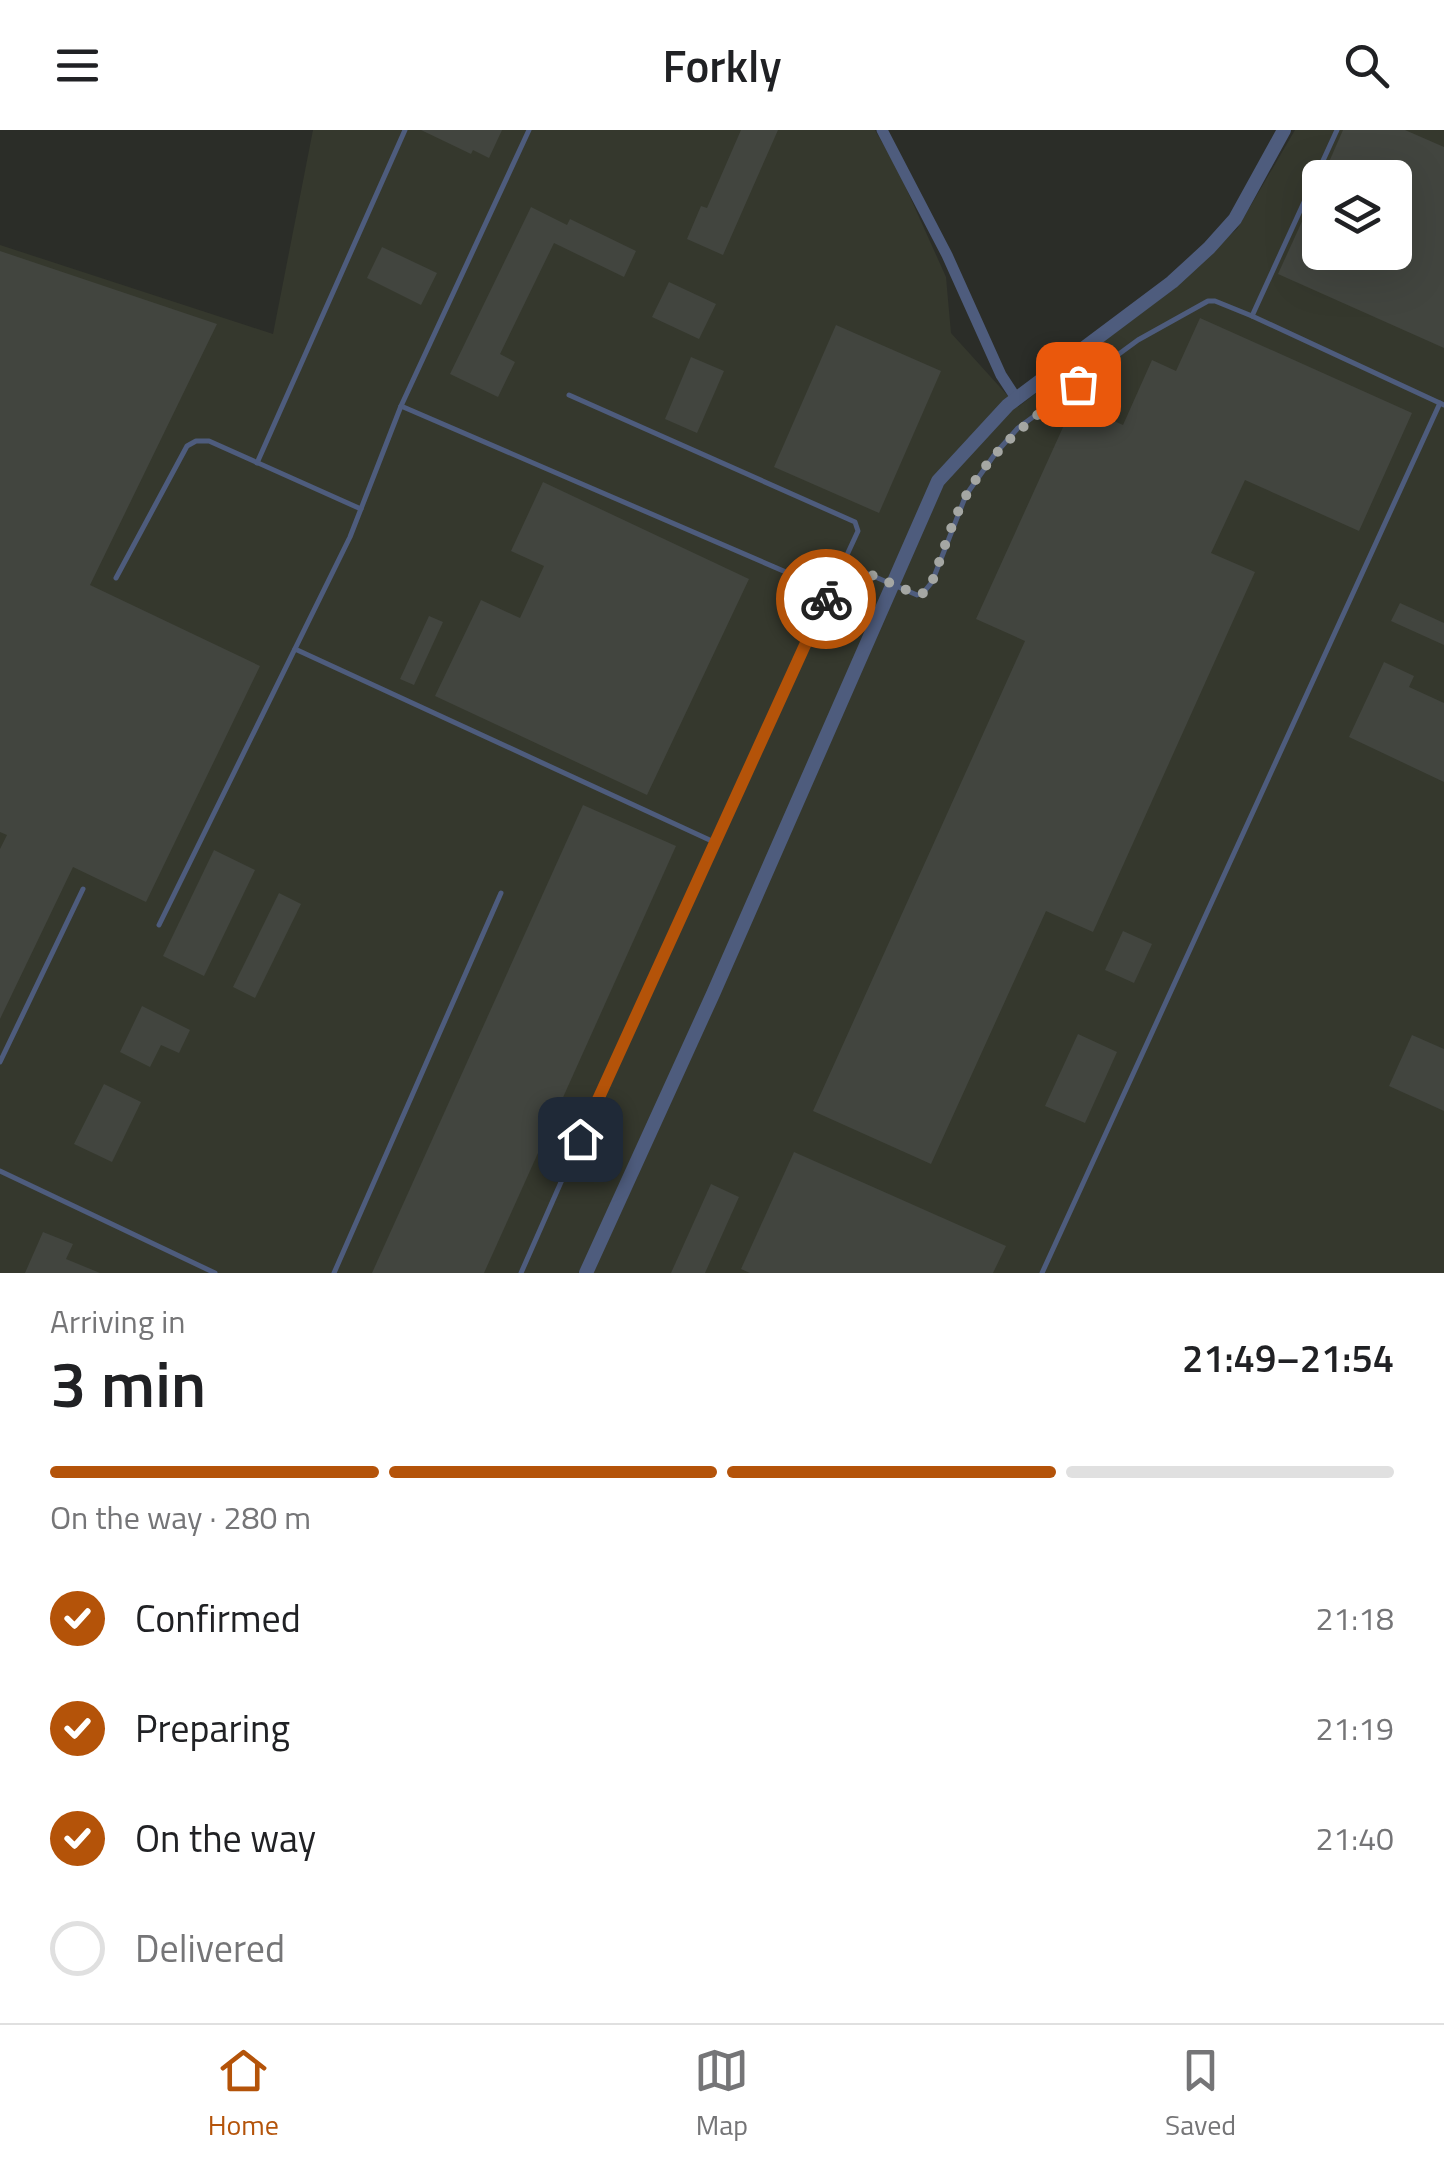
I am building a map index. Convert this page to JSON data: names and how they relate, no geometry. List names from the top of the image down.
{
  "page": {
    "header": "Forkly",
    "heading": ["3 min", "Arriving in", "21:49–21:54"],
    "bar": "On the way · 280 m",
    "list": [
      ["Confirmed", "21:18"],
      ["Preparing", "21:19"],
      ["On the way", "21:40"],
      "Delivered"
    ],
    "tabs": ["Home", "Map", "Saved"]
  }
}
